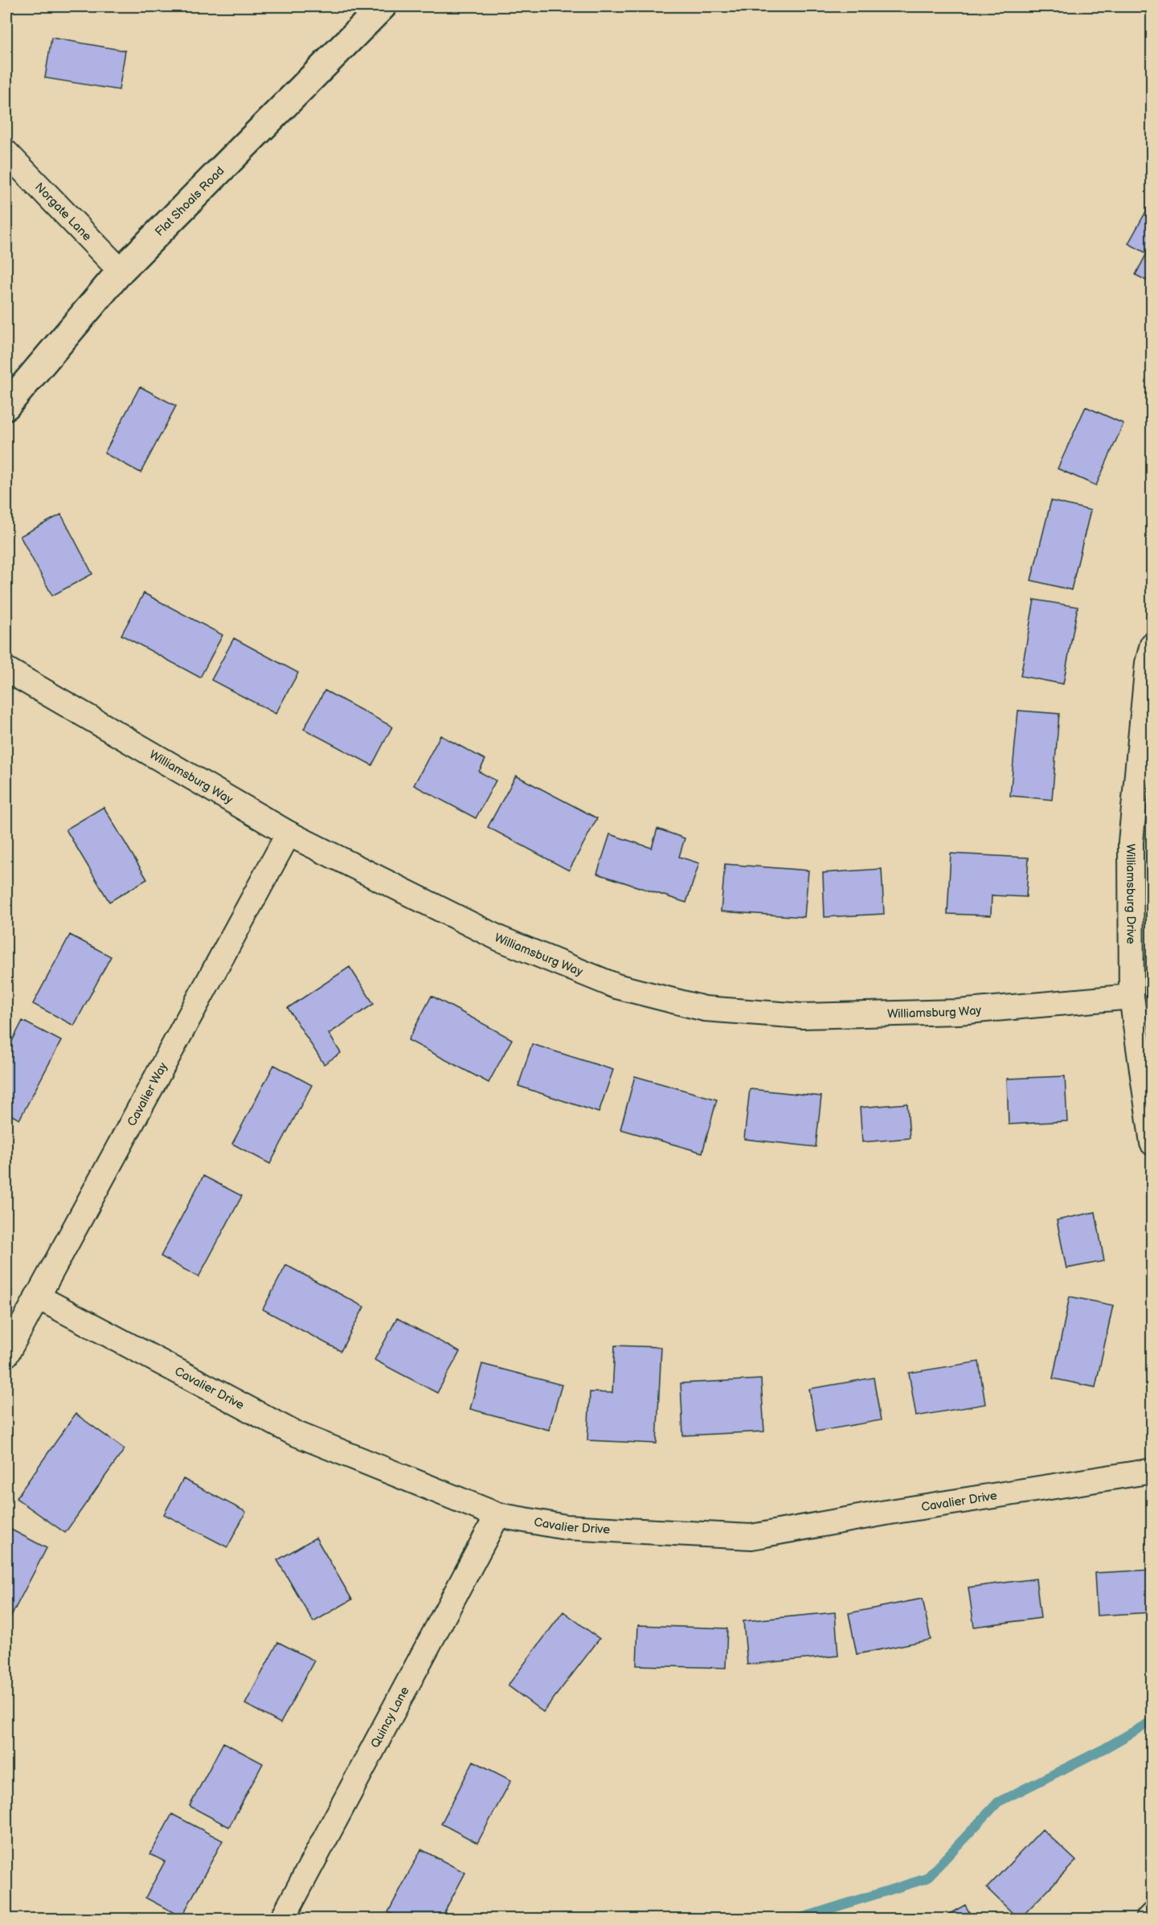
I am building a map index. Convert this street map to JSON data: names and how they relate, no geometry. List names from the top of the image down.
{
  "streets": {
    "main road": ["Flat Shoals Road"],
    "street": [
      "Norgate Lane",
      "Williamsburg Way",
      "Williamsburg Drive",
      "Cavalier Way",
      "Cavalier Drive",
      "Quincy Lane"
    ]
  },
  "crossings": [
    ["Flat Shoals Road", "Norgate Lane"],
    ["Williamsburg Way", "Williamsburg Drive"],
    ["Williamsburg Way", "Cavalier Way"],
    ["Cavalier Way", "Cavalier Drive"],
    ["Cavalier Drive", "Quincy Lane"]
  ]
}
